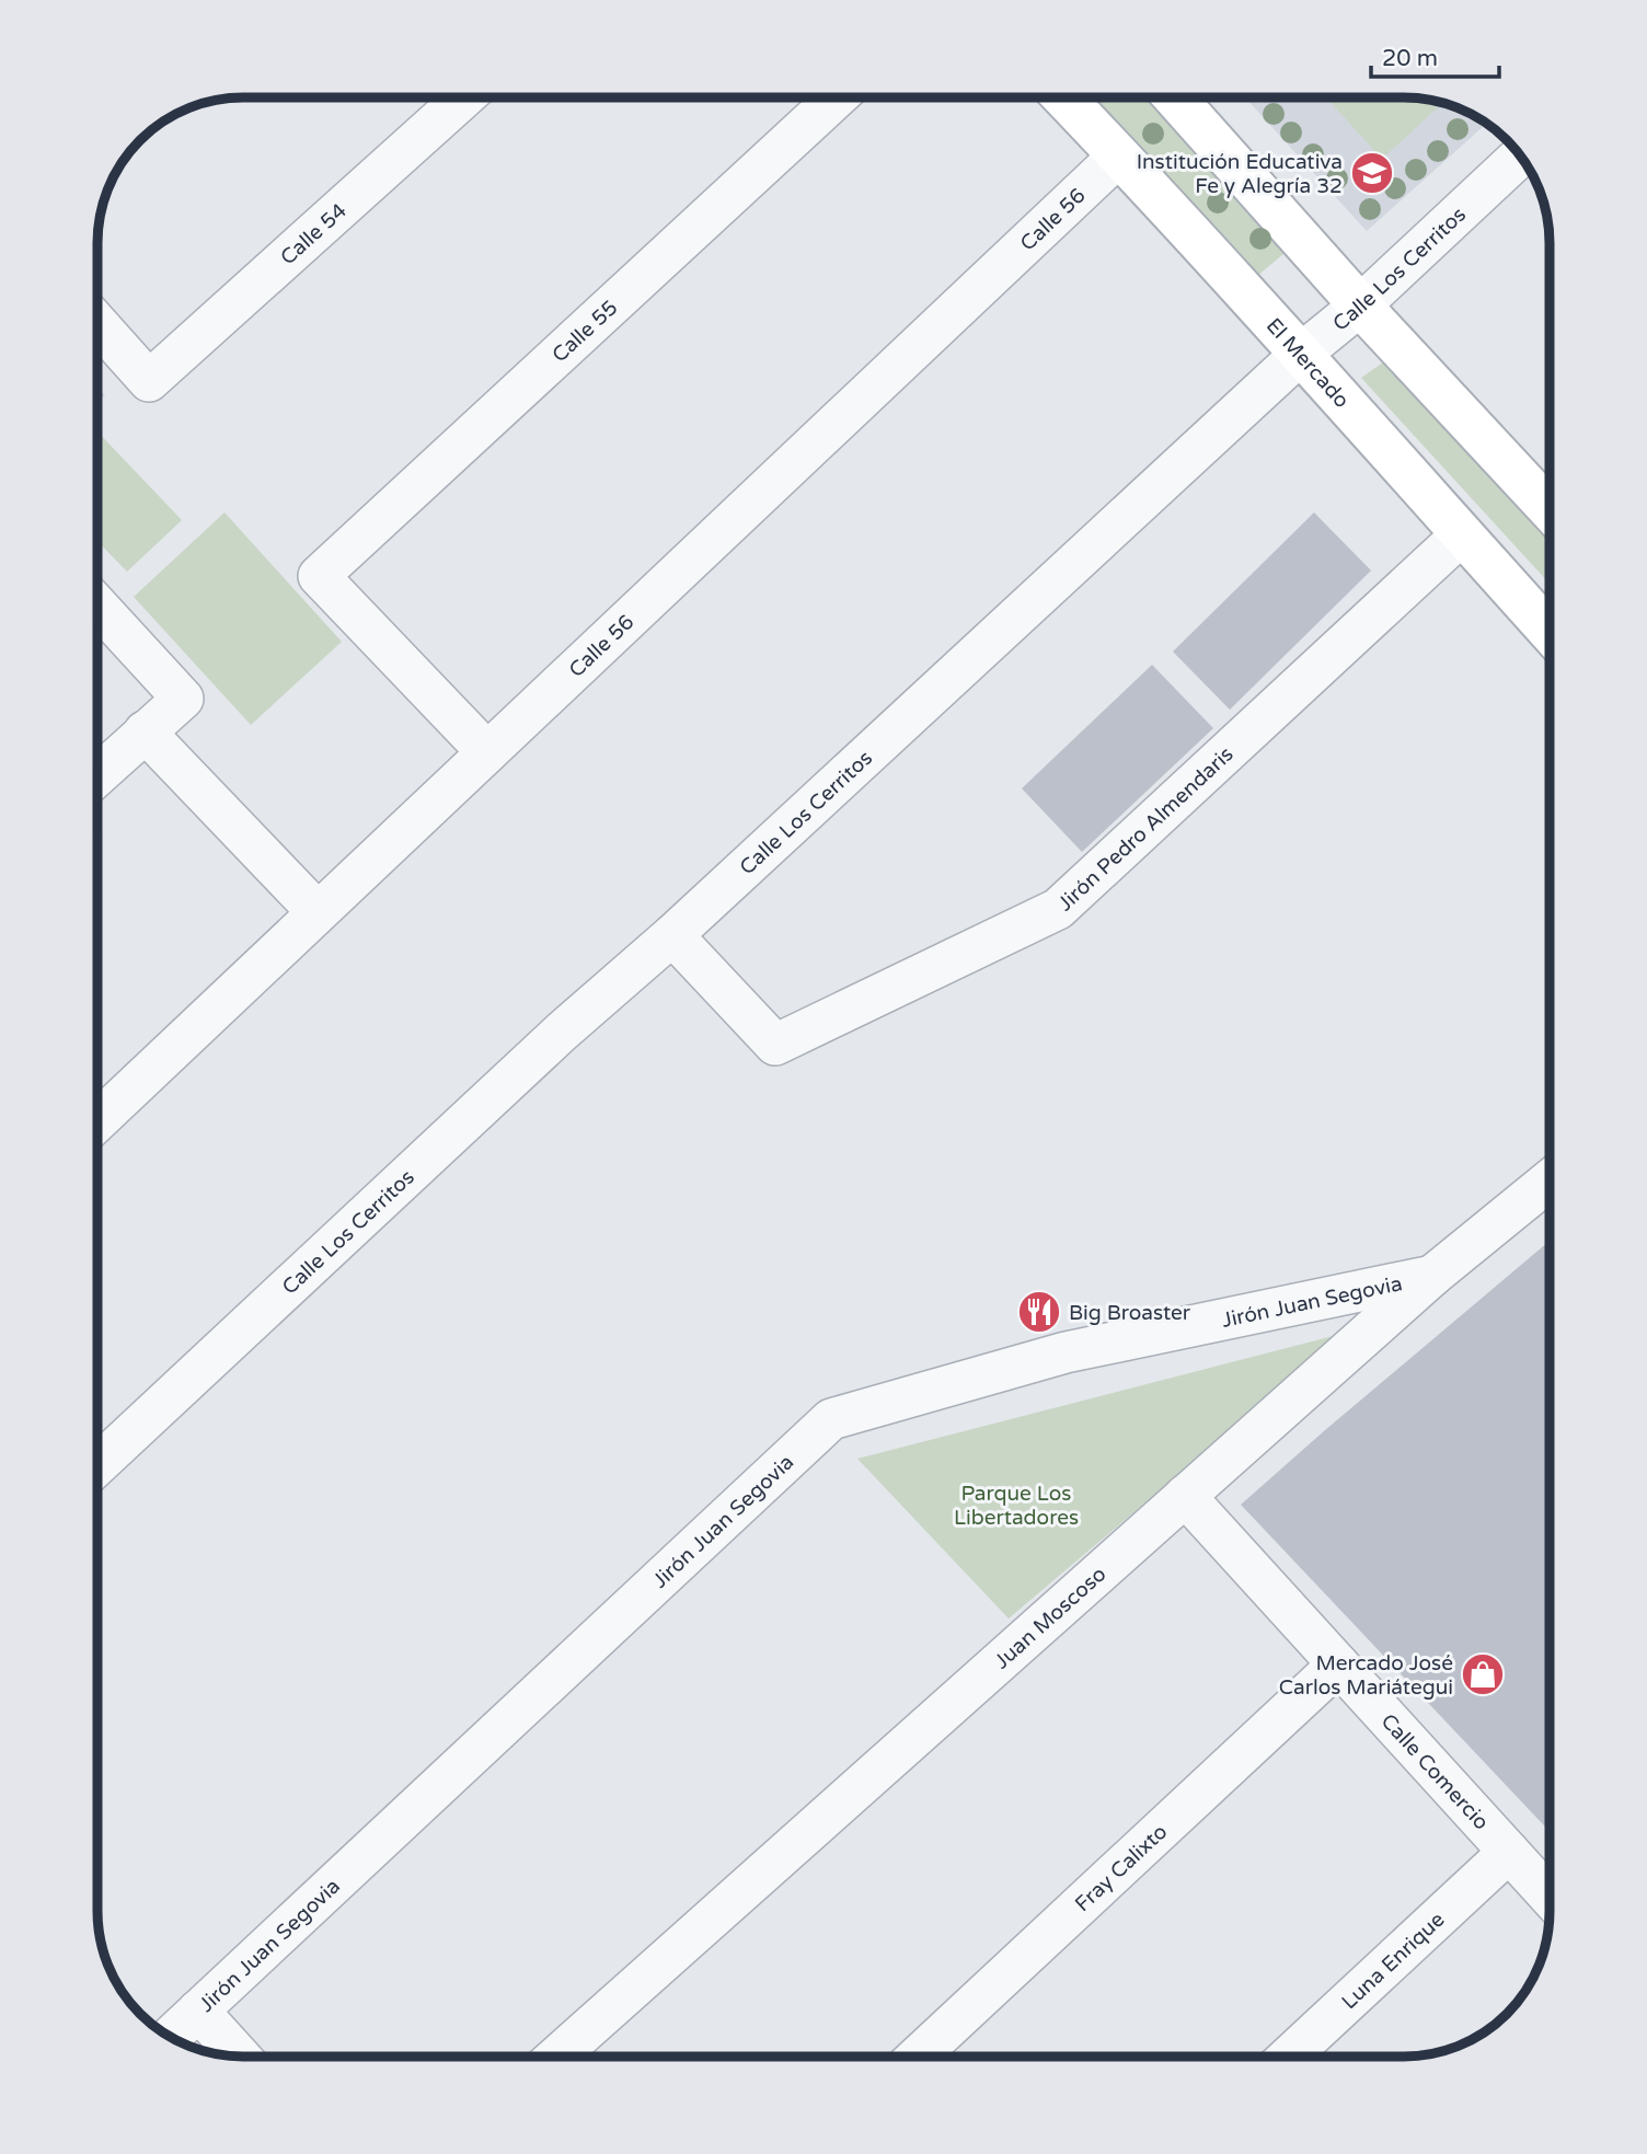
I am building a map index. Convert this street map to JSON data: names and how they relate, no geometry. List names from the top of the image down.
{
  "streets": {
    "main road": ["El Mercado"],
    "street": [
      "Calle 56",
      "Calle 54",
      "Calle Los Cerritos",
      "Calle 55",
      "Jirón Pedro Almendaris",
      "Jirón Juan Segovia",
      "Juan Moscoso",
      "Calle Comercio",
      "Fray Calixto",
      "Luna Enrique"
    ]
  },
  "crossings": [
    ["Calle 56", "Calle 55"],
    ["Calle 56", "El Mercado"],
    ["Calle Los Cerritos", "El Mercado"],
    ["Calle Los Cerritos", "Jirón Pedro Almendaris"],
    ["El Mercado", "Jirón Pedro Almendaris"],
    ["Jirón Juan Segovia", "Juan Moscoso"],
    ["Juan Moscoso", "Calle Comercio"],
    ["Calle Comercio", "Fray Calixto"],
    ["Calle Comercio", "Luna Enrique"]
  ],
  "parks": ["Parque Los Libertadores"],
  "places": {
    "school or university": ["Institución Educativa Fe y Alegría 32"],
    "restaurant": ["Big Broaster"],
    "shop": ["Mercado José Carlos Mariátegui"]
  },
  "scale_bar": "20 m"
}
